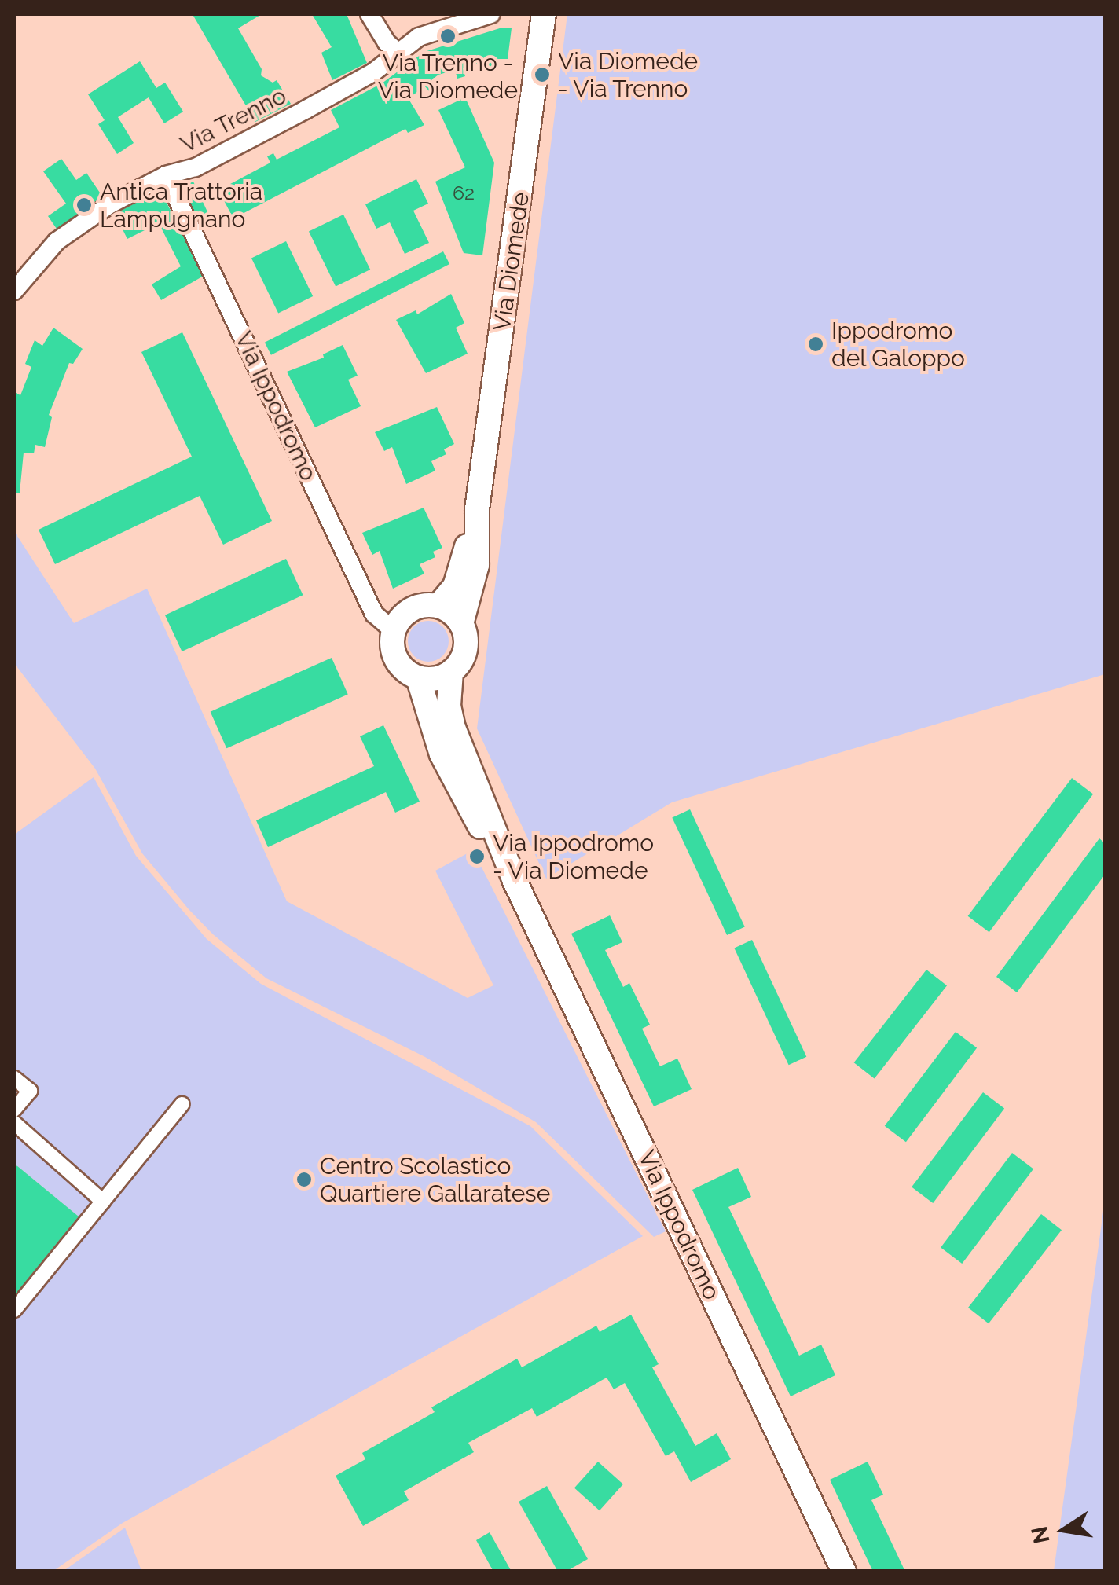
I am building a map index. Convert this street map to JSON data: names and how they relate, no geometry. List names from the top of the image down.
{
  "streets": {
    "street": ["Via Trenno", "Via Diomede", "Via Ippodromo"]
  },
  "crossings": [
    ["Via Trenno", "Via Ippodromo"],
    ["Via Diomede", "Via Ippodromo"]
  ],
  "places": [
    "Via Trenno - Via Diomede",
    "Via Diomede - Via Trenno",
    "Antica Trattoria Lampugnano",
    "Ippodromo del Galoppo",
    "Via Ippodromo - Via Diomede",
    "Centro Scolastico Quartiere Gallaratese"
  ],
  "house_numbers": ["62"],
  "north": "left"
}
